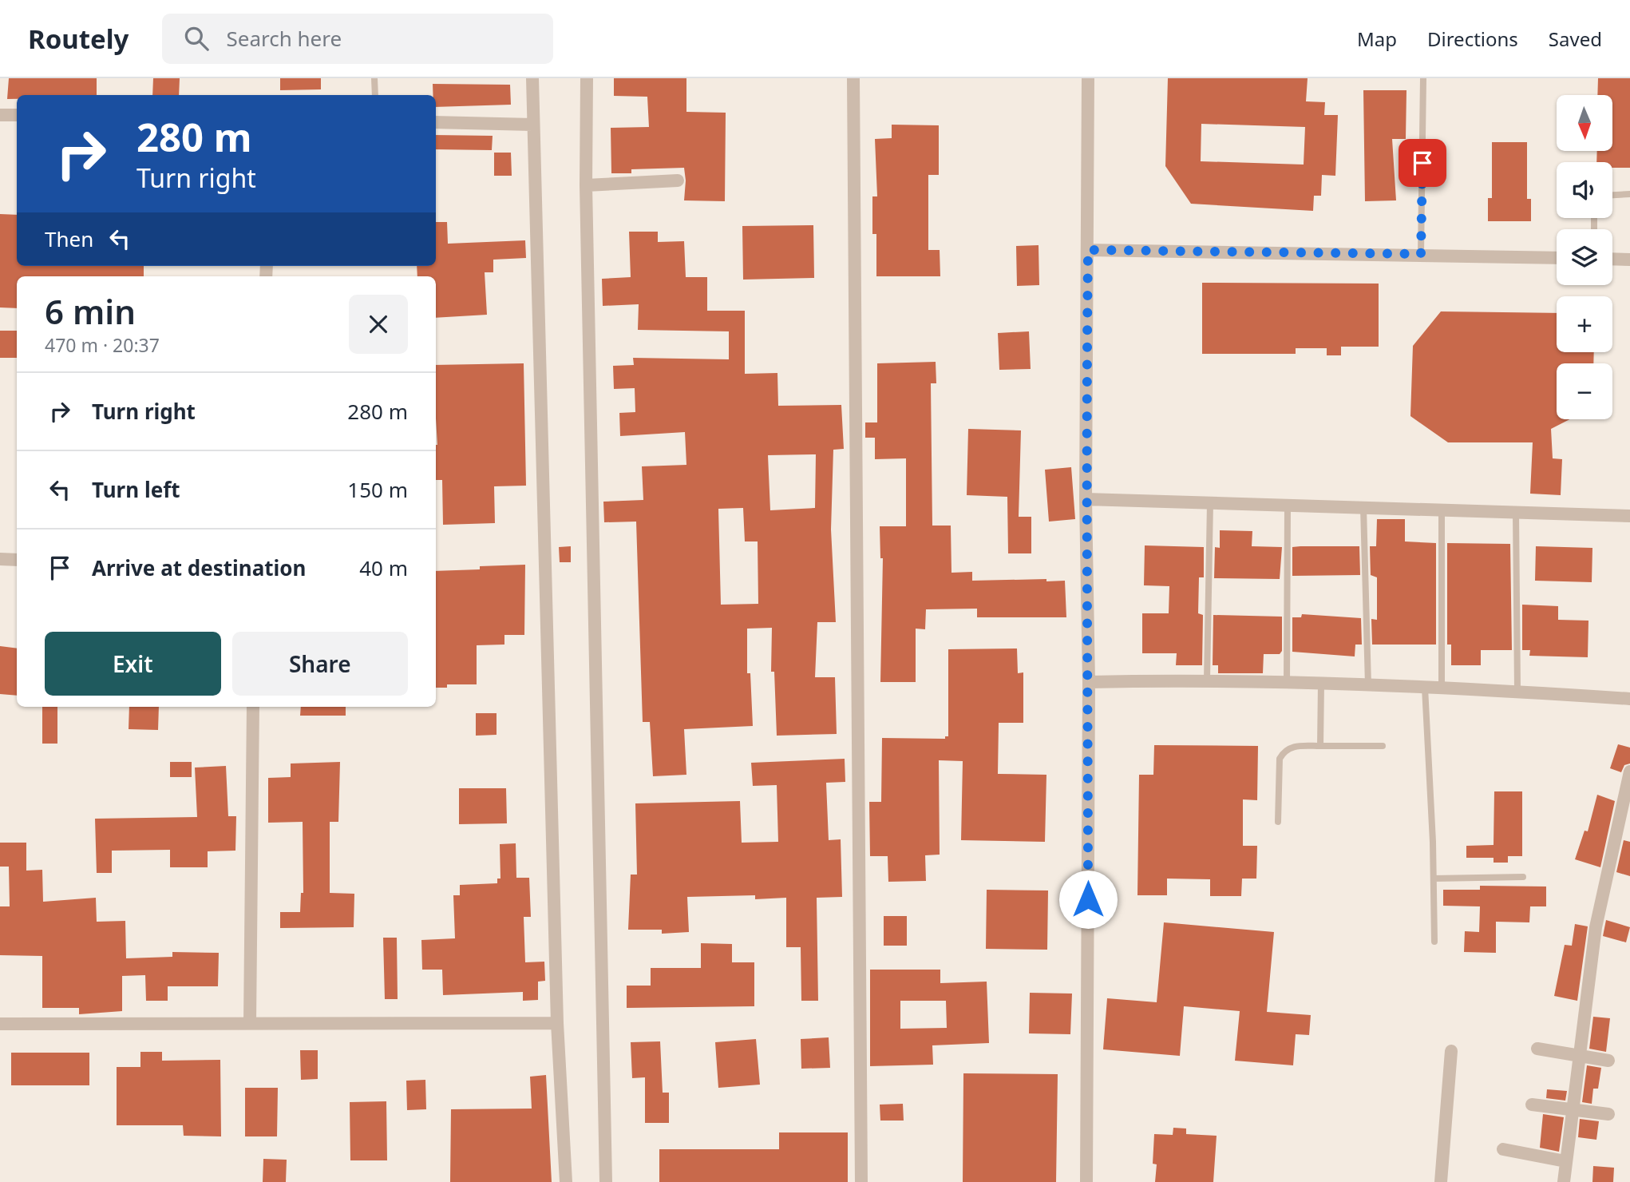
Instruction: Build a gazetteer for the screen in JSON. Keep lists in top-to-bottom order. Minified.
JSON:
{"north":"bottom","page":{"header":"Routely","search":"Search here","nav":["Map","Directions","Saved"],"map_buttons":["+","−"],"turn":["280 m","Turn right"],"then":"Then","heading":["6 min","470 m · 20:37"],"list":[{"name":"Turn right","value":"280 m"},{"name":"Turn left","value":"150 m"},{"name":"Arrive at destination","value":"40 m"}],"buttons":["Exit","Share"]}}
